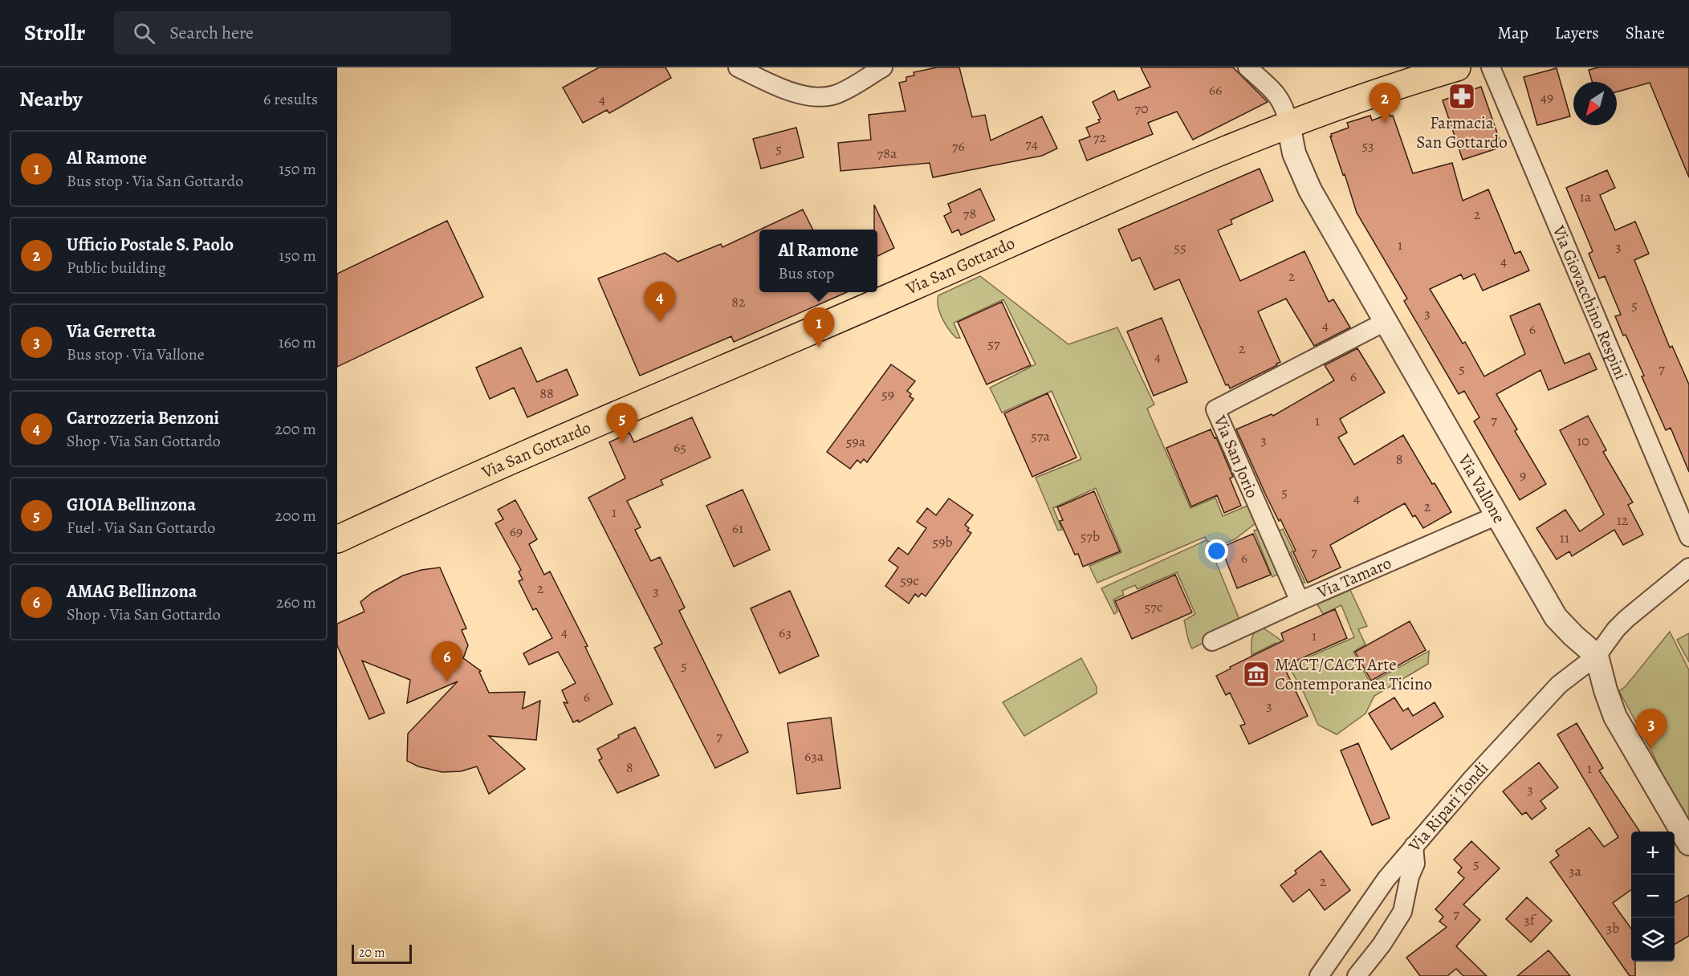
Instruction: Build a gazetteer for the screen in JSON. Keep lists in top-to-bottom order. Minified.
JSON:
{"streets":{"main road":["Via San Gottardo"],"street":["Via Giovacchino Respini","Via San Jorio","Via Vallone","Via Tamaro","Via Ripari Tondi"]},"crossings":[["Via San Gottardo","Via Vallone"],["Via San Jorio","Via Vallone"],["Via San Jorio","Via Tamaro"],["Via Vallone","Via Tamaro"],["Via Vallone","Via Ripari Tondi"]],"places":{"pharmacy":["Farmacia San Gottardo"],"museum":["MACT/CACT Arte Contemporanea Ticino"]},"house_numbers":["66","49","4","70","72","74","53","76","5","78a","1a","78","2","1","3","55","4","2","82","5","3","4","6","57","2","4","5","7","6","88","59","7","1","57a","3","10","59a","65","8","9","5","4","2","1","12","61","69","57b","11","59b","7","6","59c","2","3","57c","4","63","1","5","6","3","7","63a","8","1","3","5","3a","2","7","3f","3b"],"scale_bar":"20 m","north":"bottom left","page":{"header":"Strollr","search":"Search here","nav":["Map","Layers","Share"],"heading":["Nearby","6 results"],"pins":["2","4","1","5","6","3"],"list":[{"mark":"1","name":"Al Ramone","note":"Bus stop · Via San Gottardo","value":"150 m"},{"mark":"2","name":"Ufficio Postale S. Paolo","note":"Public building","value":"150 m"},{"mark":"3","name":"Via Gerretta","note":"Bus stop · Via Vallone","value":"160 m"},{"mark":"4","name":"Carrozzeria Benzoni","note":"Shop · Via San Gottardo","value":"200 m"},{"mark":"5","name":"GIOIA Bellinzona","note":"Fuel · Via San Gottardo","value":"200 m"},{"mark":"6","name":"AMAG Bellinzona","note":"Shop · Via San Gottardo","value":"260 m"}],"popup":["Al Ramone","Bus stop"],"map_buttons":["+","−"],"scale":"20 m"}}
